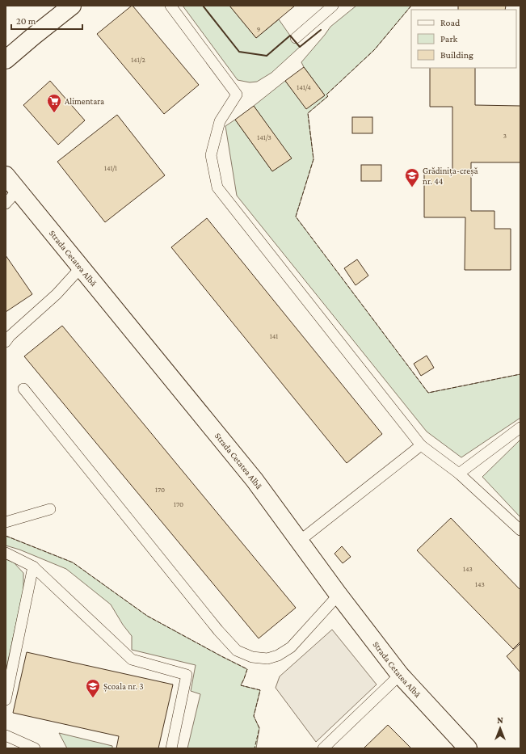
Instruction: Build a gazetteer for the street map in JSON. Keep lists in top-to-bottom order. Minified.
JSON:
{"streets":{"street":["Strada Cetatea Albă"]},"places":{"supermarket":["Alimentara"],"school or university":["Grădinița-creșă nr. 44","Școala nr. 3"]},"house_numbers":["9","141/2","141/4","3","141/3","141/1","141","170","170","143","143"],"legend":["Road","Park","Building"],"scale_bar":"20 m","north":"top"}
